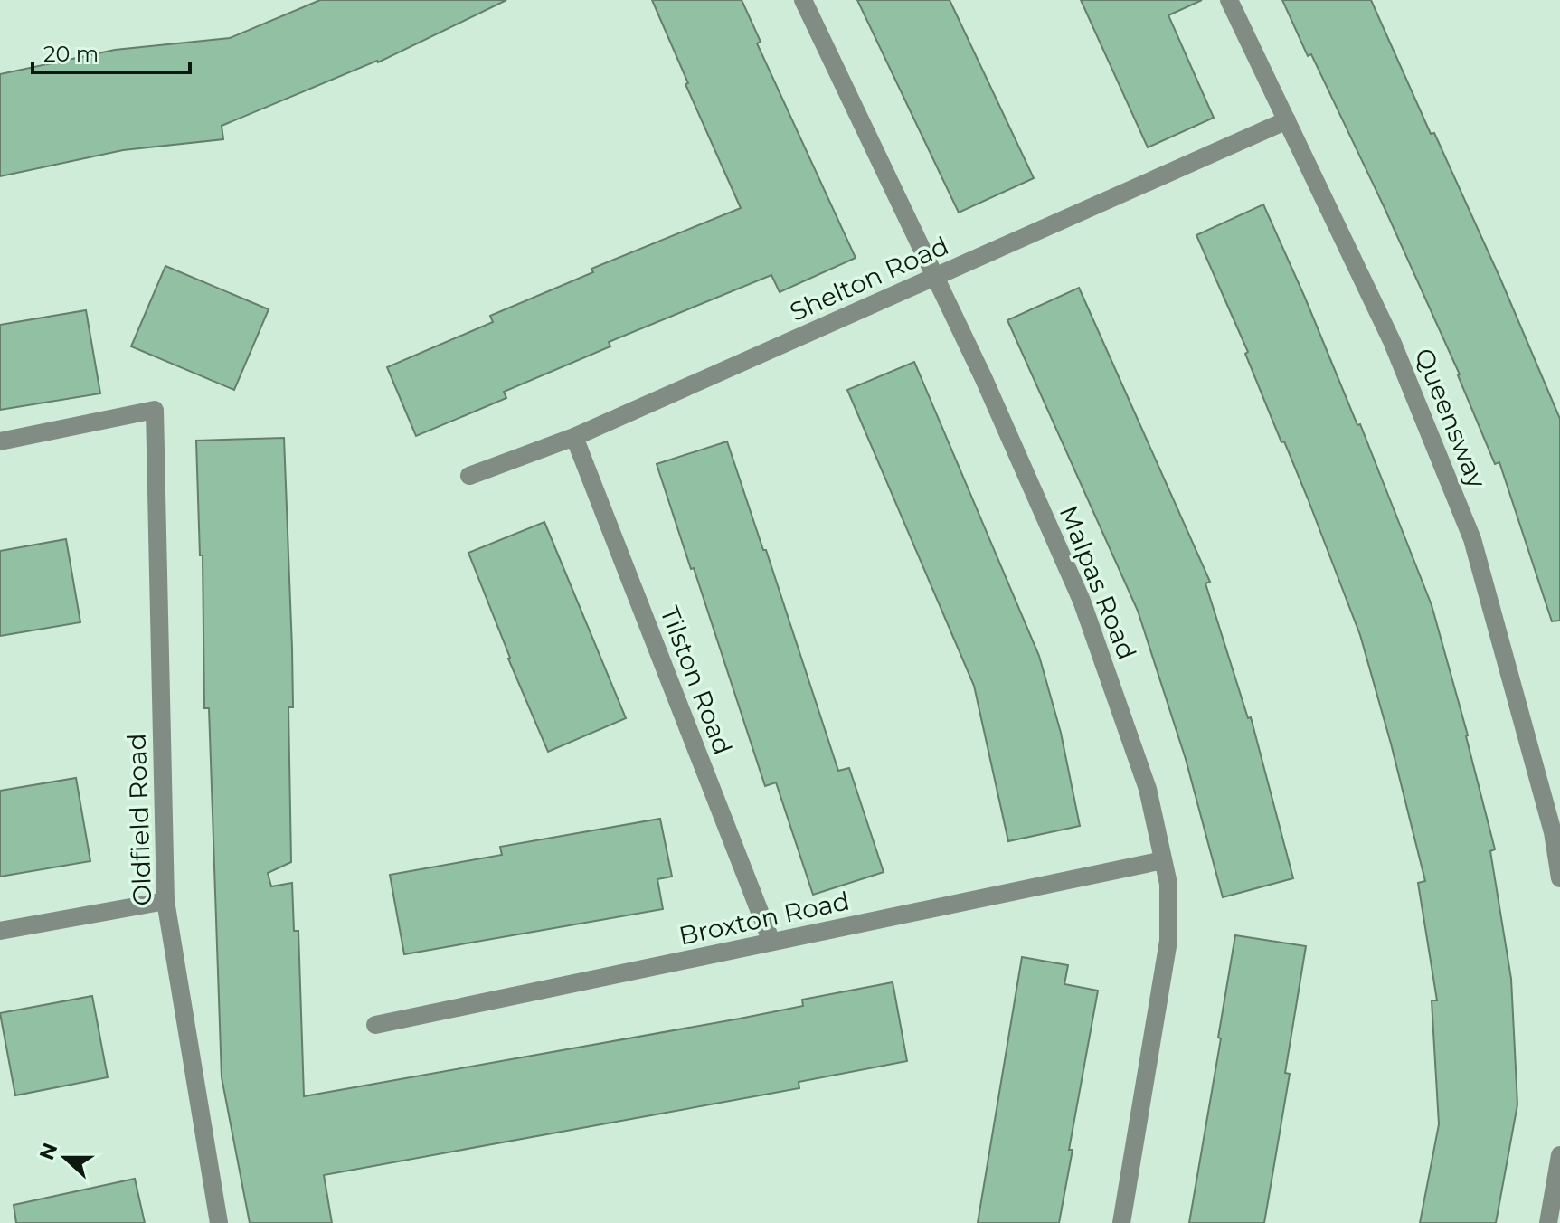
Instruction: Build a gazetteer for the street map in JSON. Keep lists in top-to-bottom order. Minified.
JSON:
{"streets":{"street":["Shelton Road","Queensway","Malpas Road","Tilston Road","Oldfield Road","Broxton Road"]},"crossings":[["Shelton Road","Queensway"],["Shelton Road","Malpas Road"],["Shelton Road","Tilston Road"],["Malpas Road","Broxton Road"],["Tilston Road","Broxton Road"]],"scale_bar":"20 m","north":"left"}
